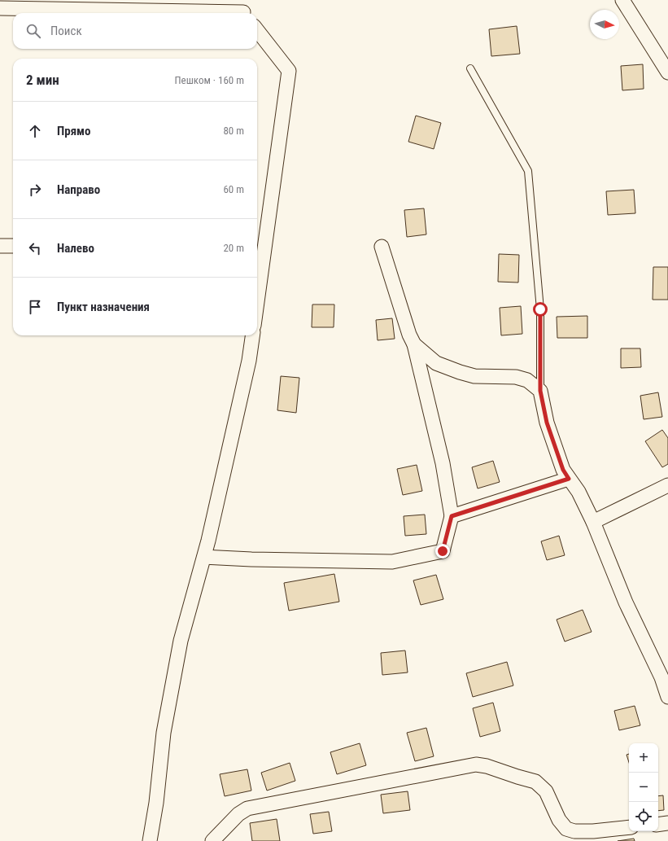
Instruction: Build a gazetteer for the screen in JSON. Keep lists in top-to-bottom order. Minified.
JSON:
{"north":"right","page":{"search":"Поиск","heading":["2 мин","Пешком · 160 m"],"list":[["Прямо","80 m"],["Направо","60 m"],["Налево","20 m"],"Пункт назначения"],"map_buttons":["+","−"]}}
